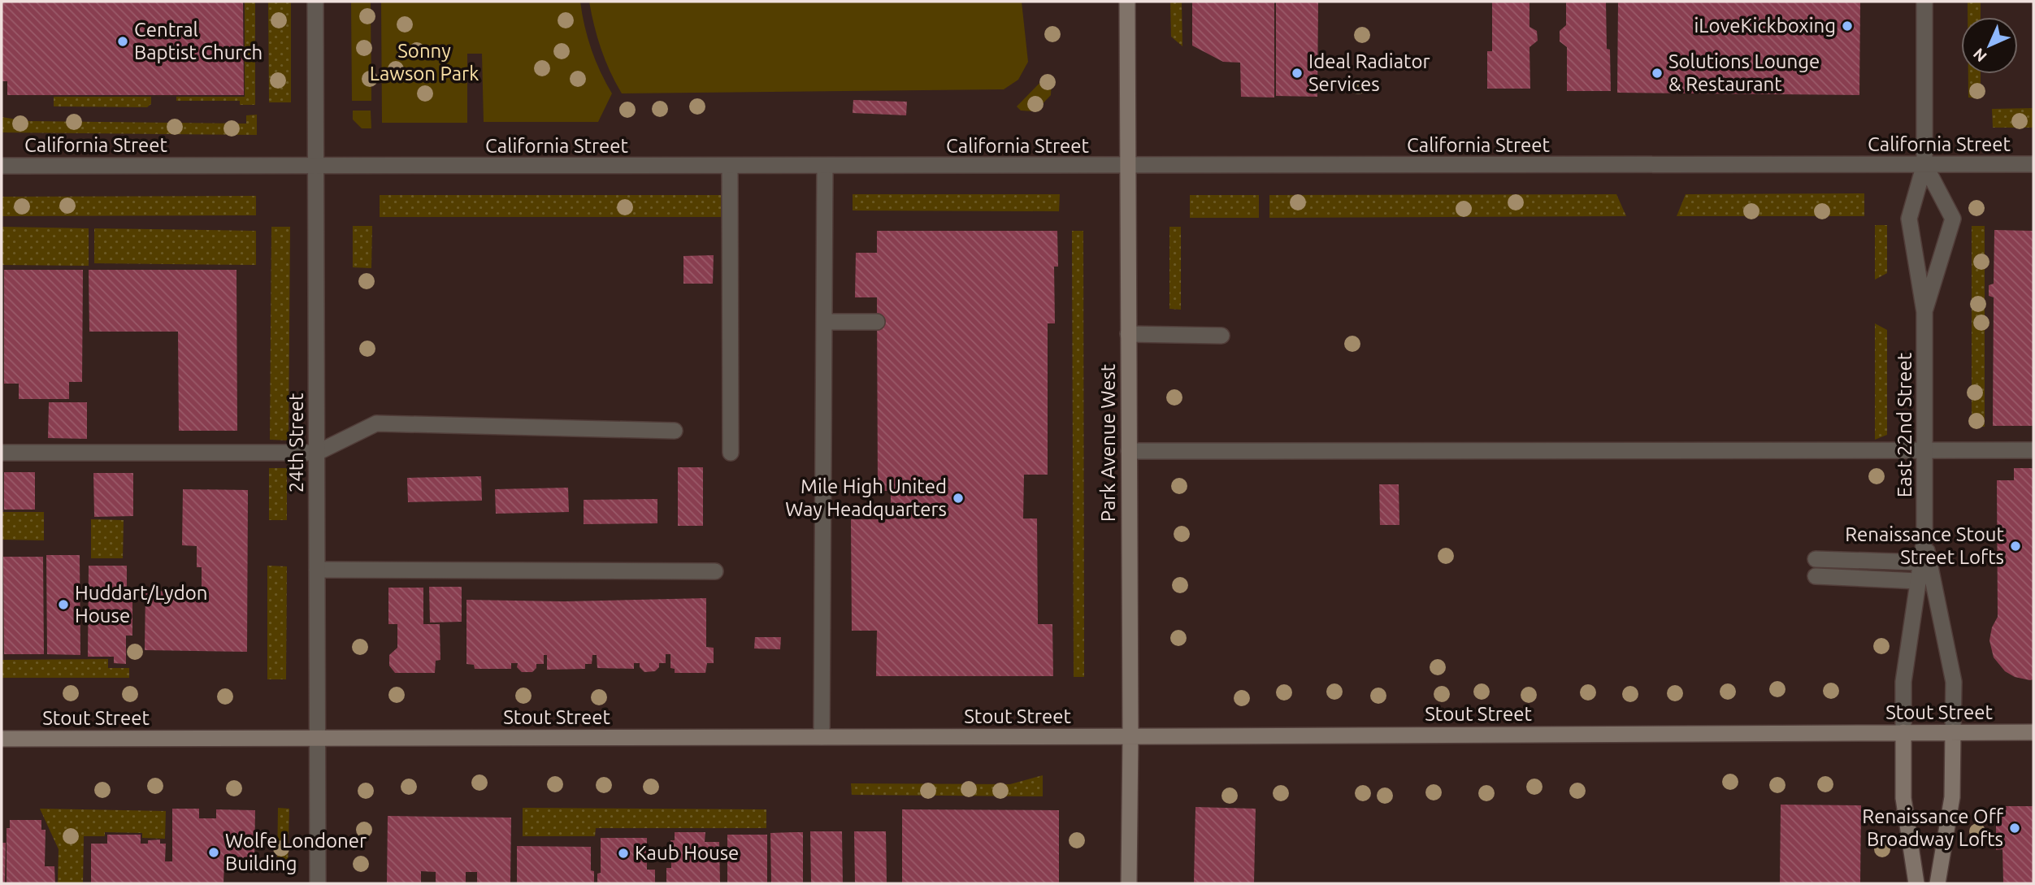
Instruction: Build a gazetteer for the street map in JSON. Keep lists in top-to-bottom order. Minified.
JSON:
{"streets":{"main road":["East 22nd Street","Park Avenue West","Stout Street"],"street":["California Street","24th Street"]},"crossings":[["California Street","East 22nd Street"],["California Street","24th Street"],["California Street","Park Avenue West"],["East 22nd Street","Stout Street"],["24th Street","Stout Street"],["Park Avenue West","Stout Street"]],"parks":["Sonny Lawson Park"],"places":["iLoveKickboxing","Central Baptist Church","Ideal Radiator Services","Solutions Lounge & Restaurant","Mile High United Way Headquarters","Renaissance Stout Street Lofts","Huddart/Lydon House","Renaissance Off Broadway Lofts","Wolfe Londoner Building","Kaub House"],"north":"bottom left"}
